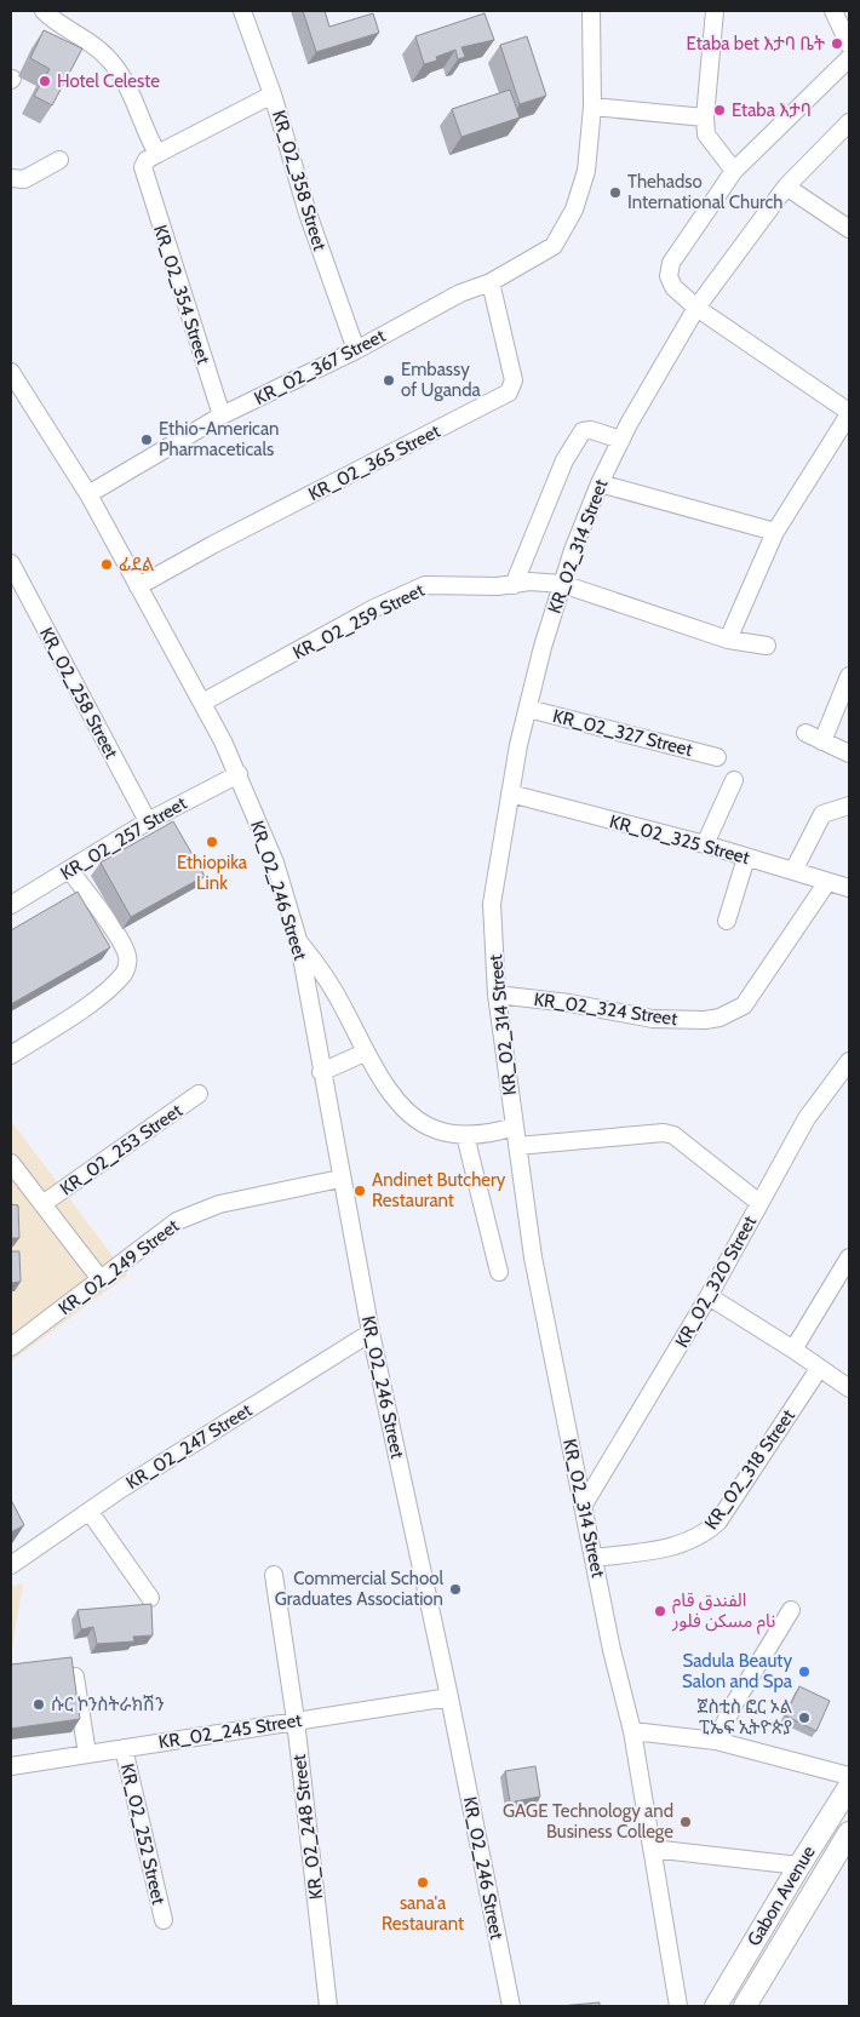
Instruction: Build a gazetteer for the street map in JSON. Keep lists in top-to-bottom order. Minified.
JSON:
{"streets":{"main road":["Gabon Avenue"],"street":["KR_02_358 Street","KR_02_354 Street","KR_02_367 Street","KR_02_365 Street","KR_02_314 Street","KR_02_259 Street","KR_02_258 Street","KR_02_327 Street","KR_02_257 Street","KR_02_325 Street","KR_02_246 Street","KR_02_324 Street","KR_02_253 Street","KR_02_249 Street","KR_02_320 Street","KR_02_247 Street","KR_02_318 Street","KR_02_245 Street","KR_02_248 Street","KR_02_252 Street"]},"crossings":[["KR_02_358 Street","KR_02_367 Street"],["KR_02_354 Street","KR_02_367 Street"],["KR_02_367 Street","KR_02_365 Street"],["KR_02_314 Street","KR_02_259 Street"],["KR_02_314 Street","KR_02_327 Street"],["KR_02_314 Street","KR_02_325 Street"],["KR_02_314 Street","KR_02_324 Street"],["KR_02_314 Street","KR_02_320 Street"],["KR_02_314 Street","KR_02_318 Street"],["KR_02_259 Street","KR_02_246 Street"],["KR_02_258 Street","KR_02_257 Street"],["KR_02_257 Street","KR_02_246 Street"],["KR_02_325 Street","KR_02_324 Street"],["KR_02_246 Street","KR_02_249 Street"],["KR_02_246 Street","KR_02_247 Street"],["KR_02_246 Street","KR_02_245 Street"],["KR_02_245 Street","KR_02_248 Street"],["KR_02_245 Street","KR_02_252 Street"]],"places":["Etaba bet እታባ ቤት","Hotel Celeste","Etaba እታባ","Thehadso International Church","Embassy of Uganda","Ethio-American Pharmaceticals","ፊደል","Ethiopika Link","Andinet Butchery Restaurant","Commercial School Graduates Association","الفندق قام نام مسكن فلور","Sadula Beauty Salon and Spa","ሱር ኮንስትራክሽን","ጀስቲስ ፎር ኦል ፒኤፍ ኢትዮጵያ","GAGE Technology and Business College","sana'a Restaurant"]}
